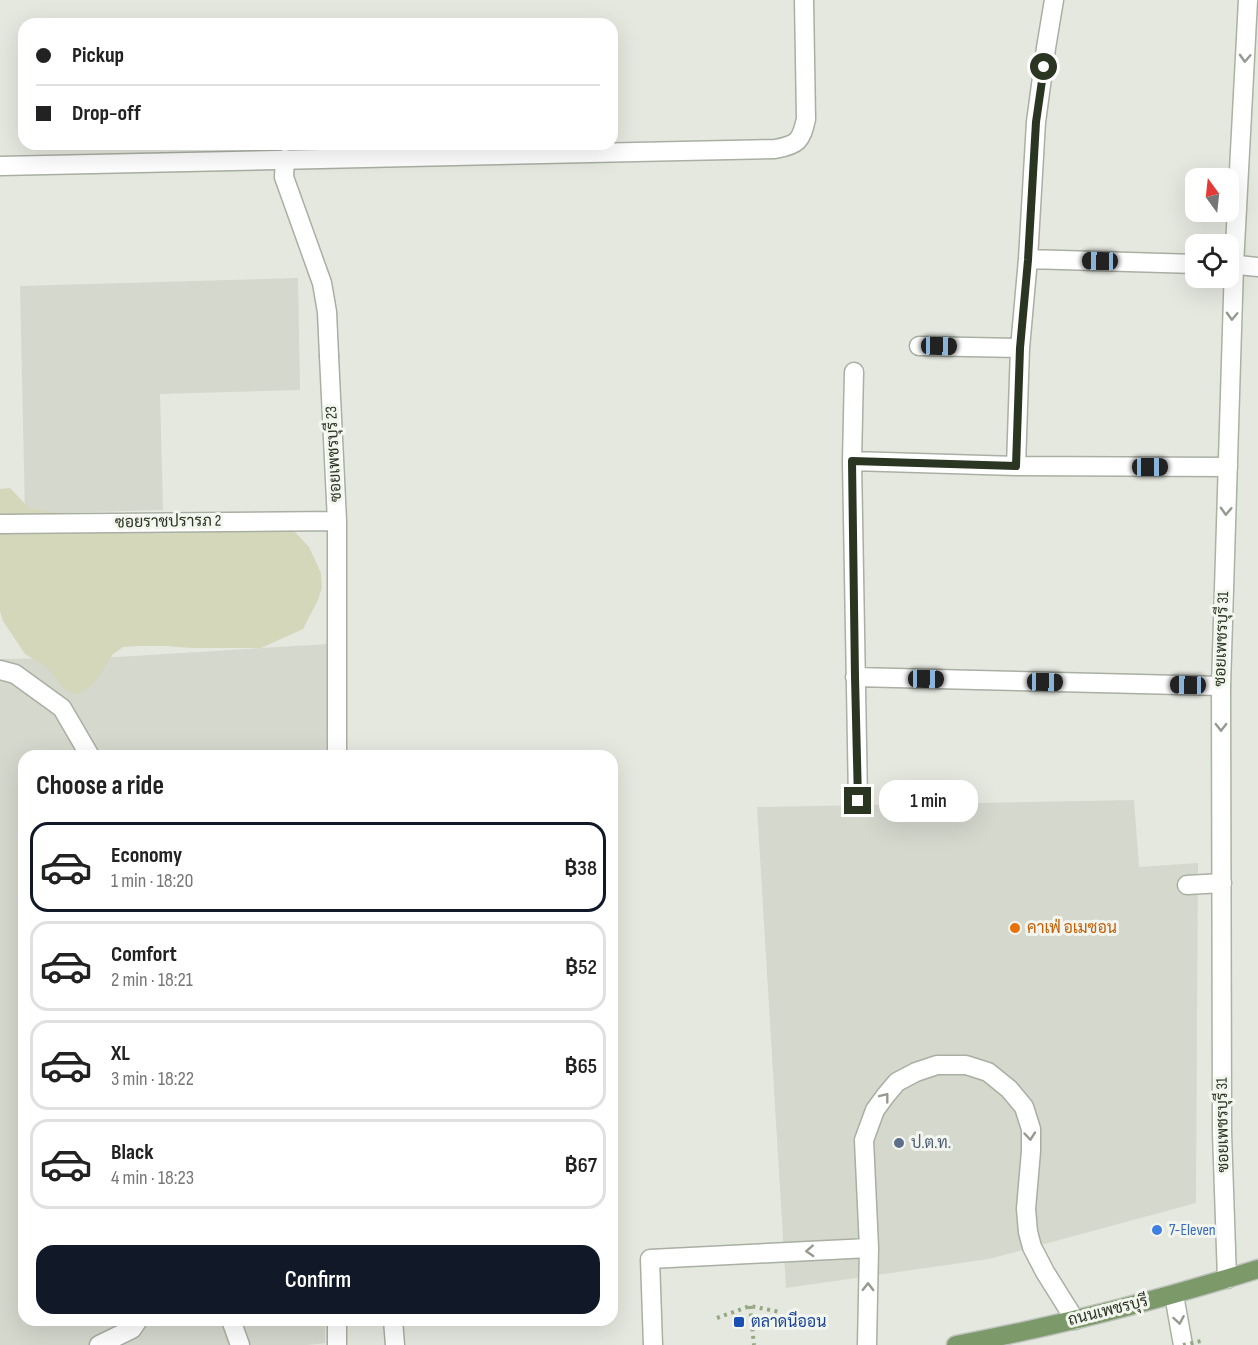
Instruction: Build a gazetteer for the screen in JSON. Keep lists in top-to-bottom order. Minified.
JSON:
{"streets":{"main road":["ถนนเพชรบุรี"],"street":["ซอยเพชรบุรี 23","ซอยราชปรารภ 2","ซอยเพชรบุรี 31"]},"crossings":[["ซอยเพชรบุรี 23","ซอยราชปรารภ 2"],["ซอยเพชรบุรี 31","ถนนเพชรบุรี"]],"one_way":["ซอยเพชรบุรี 31"],"places":{"other":["คาเฟ่ อเมซอน","ป.ต.ท.","7-Eleven"],"transit":["ตลาดนีออน"]},"north":"top","page":{"banner":["Pickup","Drop-off"],"heading":"Choose a ride","bubble":"1 min","list":[{"name":"Economy","note":"1 min · 18:20","value":"฿38"},{"name":"Comfort","note":"2 min · 18:21","value":"฿52"},{"name":"XL","note":"3 min · 18:22","value":"฿65"},{"name":"Black","note":"4 min · 18:23","value":"฿67"}],"buttons":"Confirm"}}
